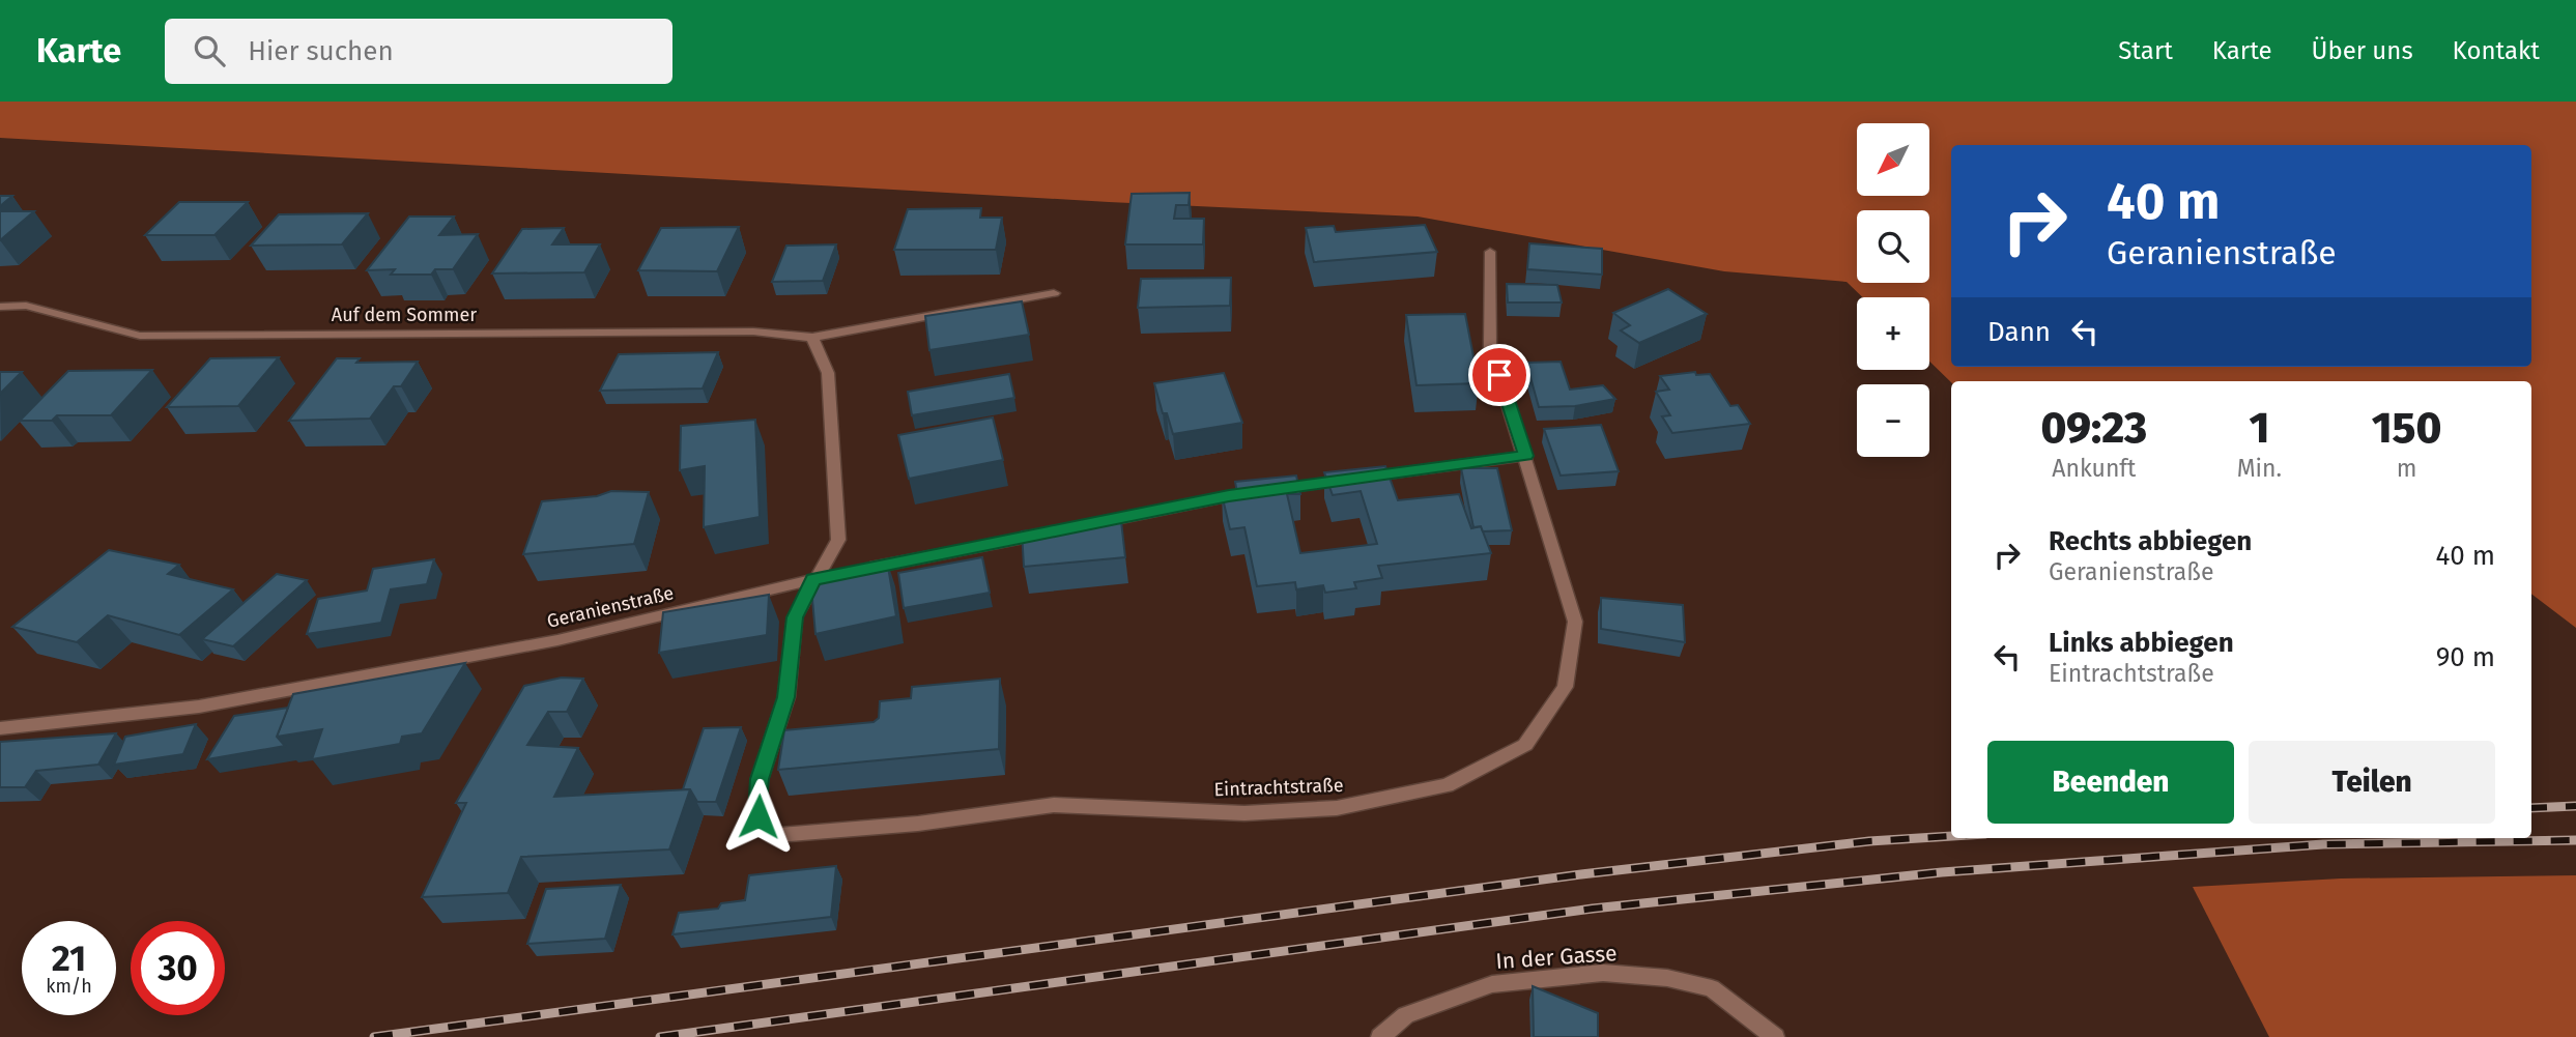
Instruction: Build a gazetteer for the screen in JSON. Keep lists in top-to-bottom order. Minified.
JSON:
{"streets":{"street":["Auf dem Sommer","Geranienstraße","Eintrachtstraße","In der Gasse"]},"crossings":[["Geranienstraße","Eintrachtstraße"]],"north":"bottom left","page":{"header":"Karte","search":"Hier suchen","nav":["Start","Karte","Über uns","Kontakt"],"map_buttons":["+","−"],"turn":["40 m","Geranienstraße"],"then":"Dann","eta":["09:23","Ankunft","1","Min.","150","m"],"list":[{"name":"Rechts abbiegen","note":"Geranienstraße","value":"40 m"},{"name":"Links abbiegen","note":"Eintrachtstraße","value":"90 m"}],"buttons":["Beenden","Teilen"],"speed":"21 km/h","limit":"30"}}
